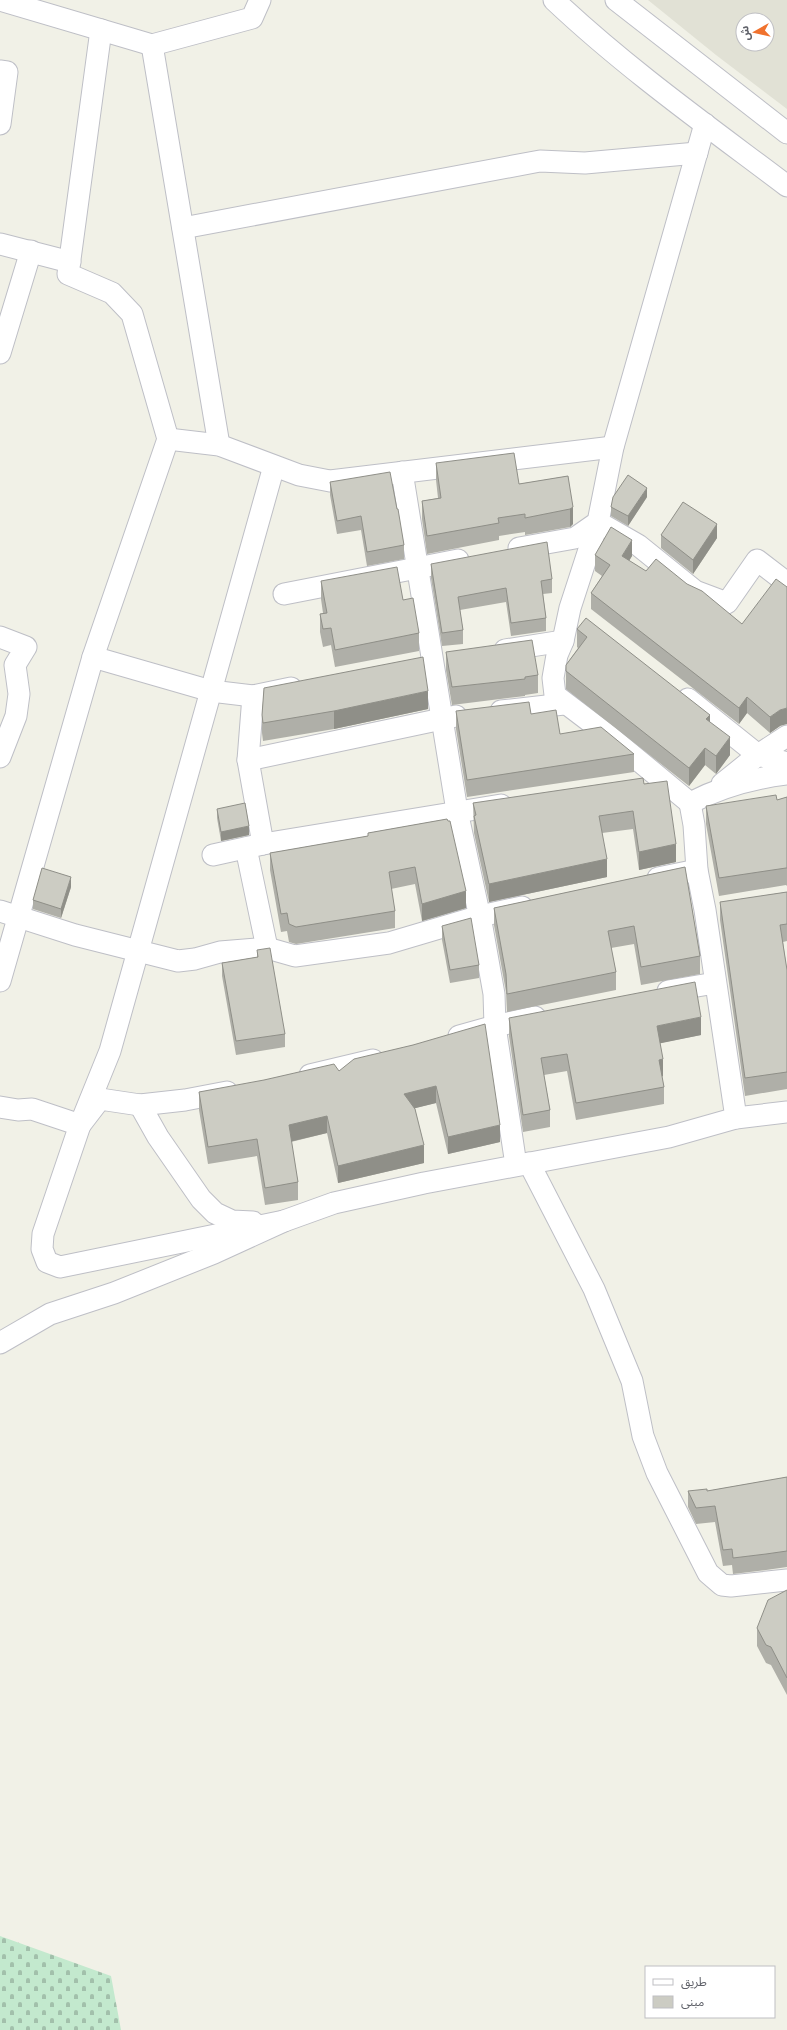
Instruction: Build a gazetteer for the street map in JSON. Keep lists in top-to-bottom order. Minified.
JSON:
{"legend":["طريق","مبنى"],"north":"left"}
